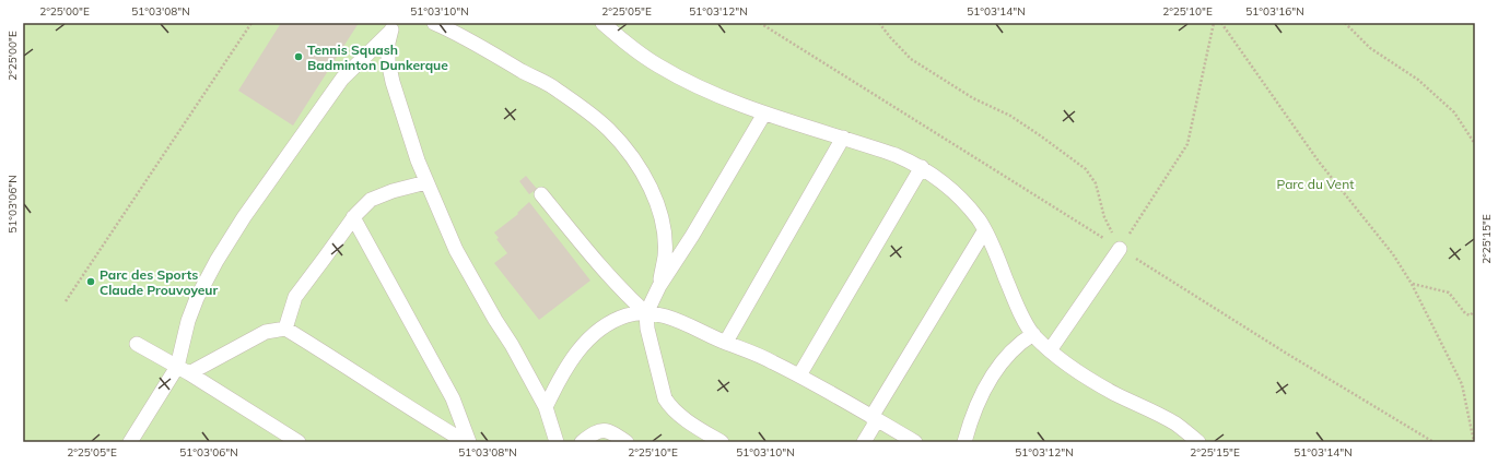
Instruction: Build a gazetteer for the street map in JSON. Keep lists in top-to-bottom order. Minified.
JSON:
{"parks":["Parc du Vent"],"places":["Tennis Squash Badminton Dunkerque","Parc des Sports Claude Prouvoyeur"],"coordinates":["2°25'00\"E","51°03'08\"N","51°03'10\"N","2°25'05\"E","51°03'12\"N","51°03'14\"N","2°25'10\"E","51°03'16\"N","51°03'06\"N","2°25'15\"E"]}
